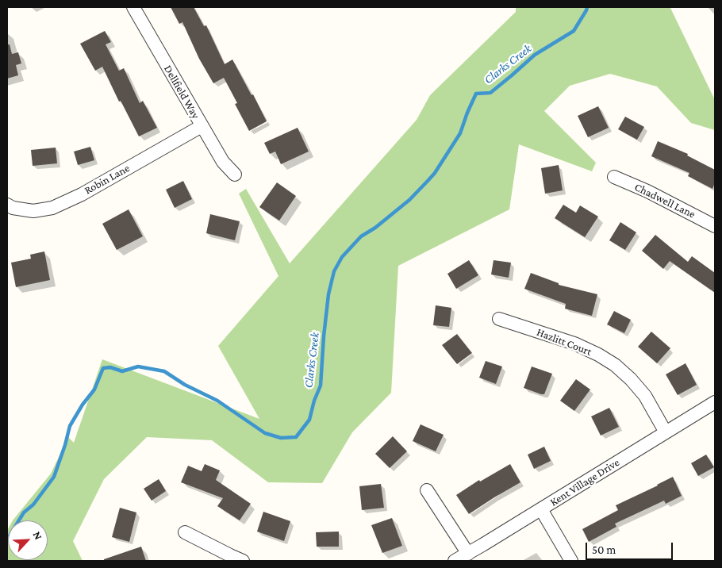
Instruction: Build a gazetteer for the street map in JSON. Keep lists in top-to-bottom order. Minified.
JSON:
{"streets":{"street":["Dellfield Way","Robin Lane","Chadwell Lane","Hazlitt Court","Kent Village Drive"]},"crossings":[["Dellfield Way","Robin Lane"],["Hazlitt Court","Kent Village Drive"]],"water":["Clarks Creek"],"scale_bar":"50 m","north":"top right"}
